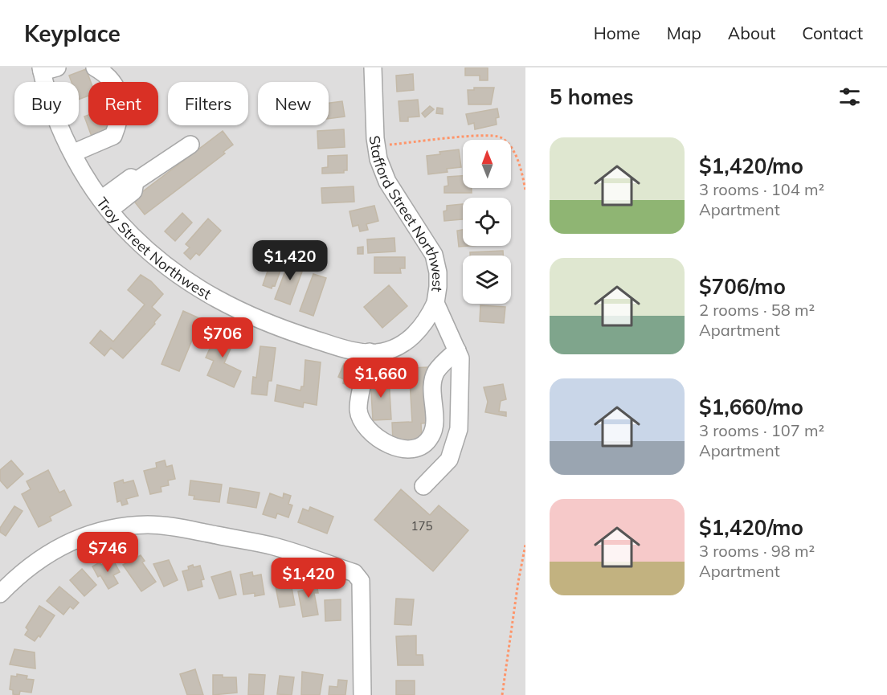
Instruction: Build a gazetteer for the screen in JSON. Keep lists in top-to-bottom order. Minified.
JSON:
{"streets":{"street":["Stafford Street Northwest","Troy Street Northwest"]},"crossings":[["Stafford Street Northwest","Troy Street Northwest"]],"house_numbers":["175"],"north":"top","page":{"header":"Keyplace","nav":["Home","Map","About","Contact"],"heading":"5 homes","chip":["Buy","Rent","Filters","New"],"list":[{"name":"$1,420/mo","note":"3 rooms · 104 m² · Apartment"},{"name":"$706/mo","note":"2 rooms · 58 m² · Apartment"},{"name":"$1,660/mo","note":"3 rooms · 107 m² · Apartment"},{"name":"$1,420/mo","note":"3 rooms · 98 m² · Apartment"}],"price":["$1,420","$706","$1,660","$746","$1,420"]}}
